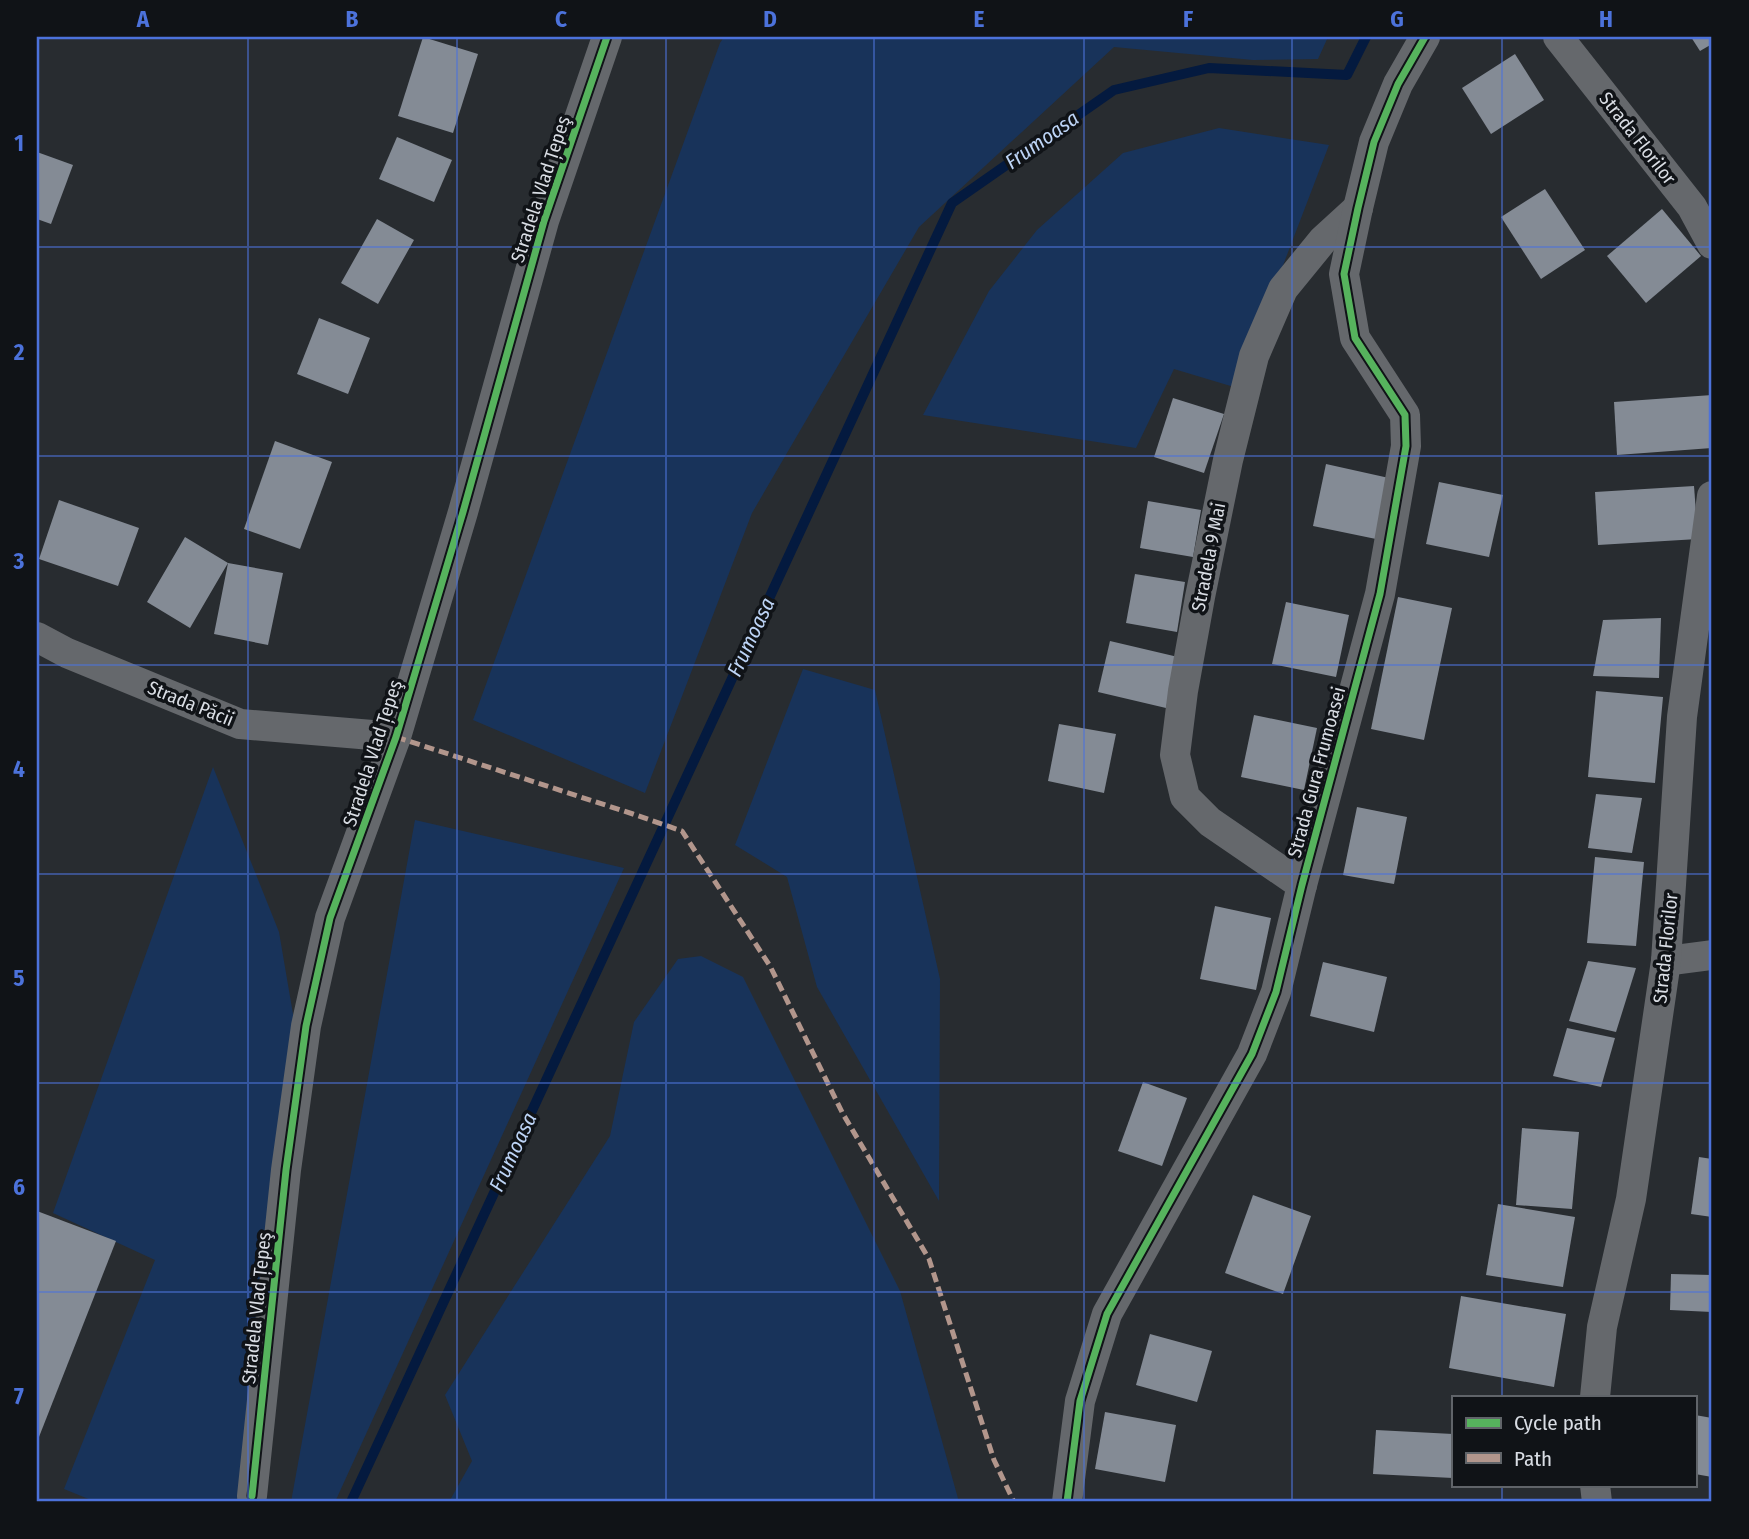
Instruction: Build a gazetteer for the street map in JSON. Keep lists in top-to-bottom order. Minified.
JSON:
{"streets":{"street":["Strada Florilor","Stradela Vlad Țepeş","Stradela 9 Mai","Strada Păcii","Strada Gura Frumoasei"]},"crossings":[["Stradela Vlad Țepeş","Strada Păcii"],["Stradela 9 Mai","Strada Gura Frumoasei"]],"water":["Frumoasa"],"legend":["Cycle path","Path"],"grid":{"columns":["A","B","C","D","E","F","G","H"],"rows":["1","2","3","4","5","6","7"]}}
